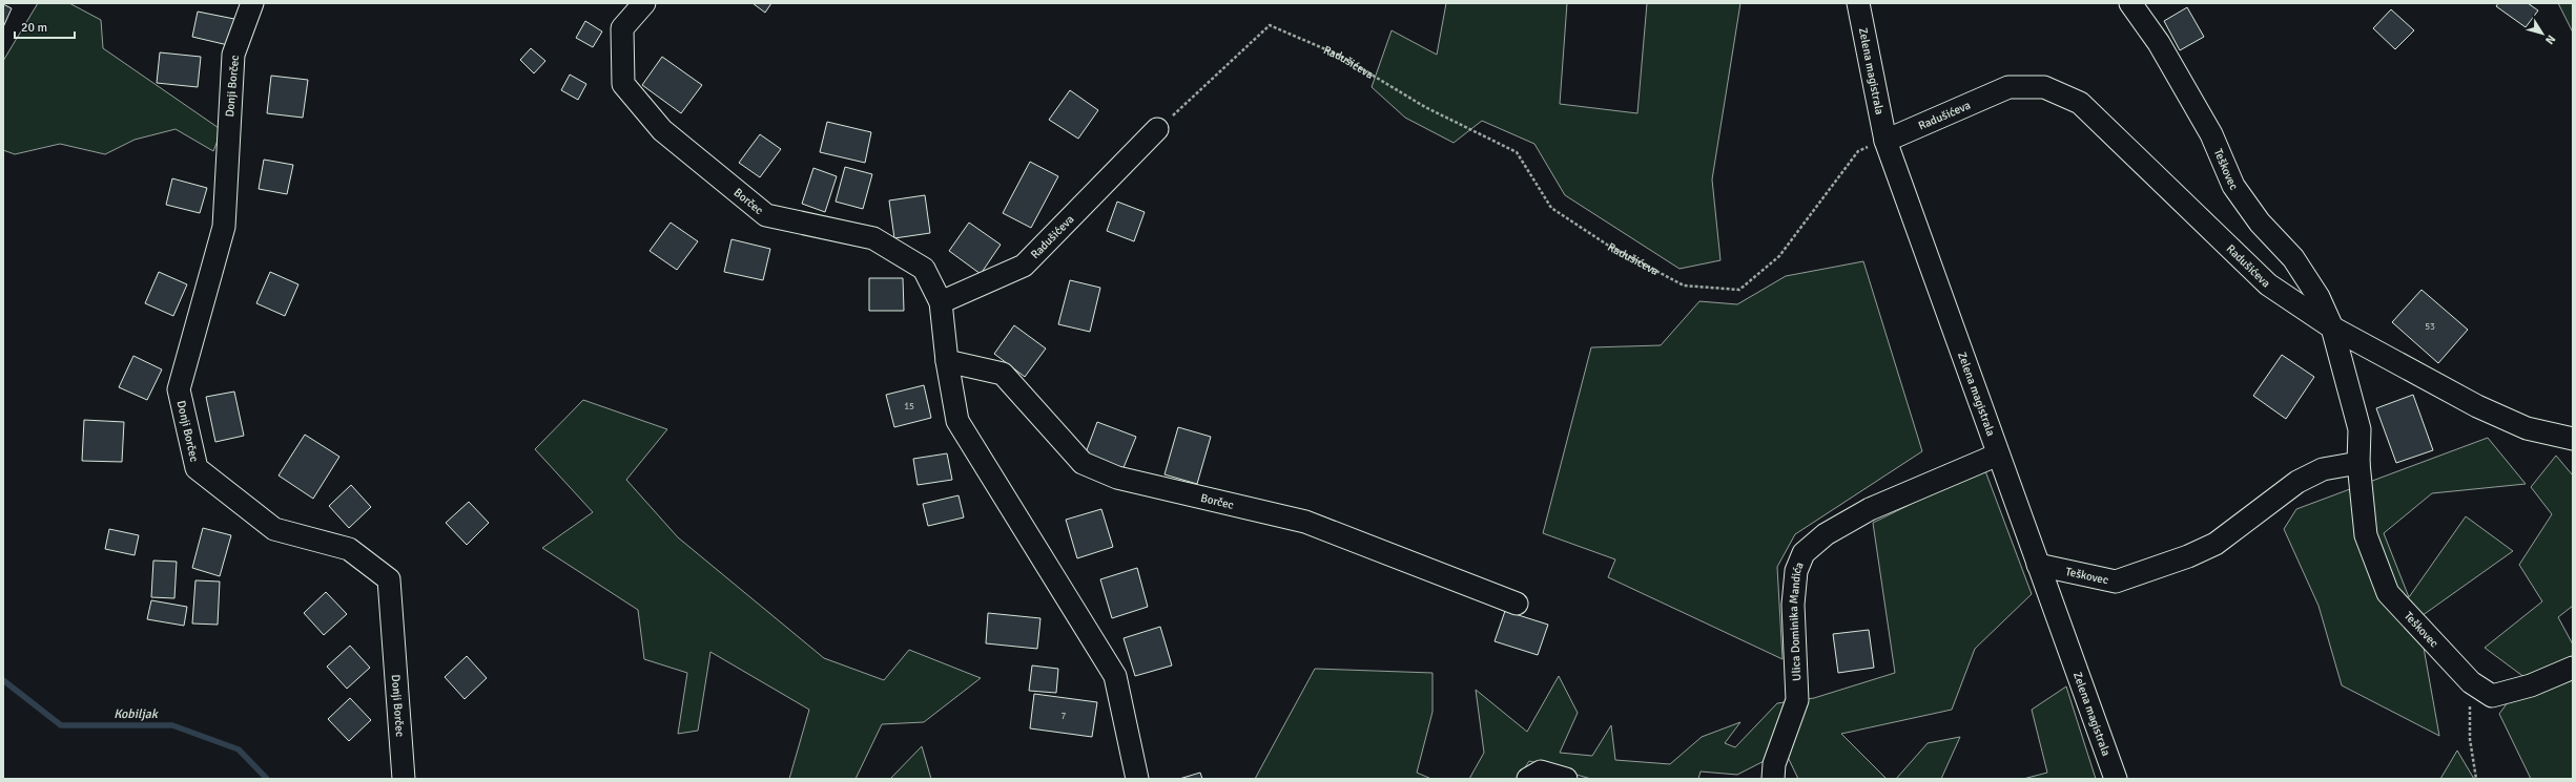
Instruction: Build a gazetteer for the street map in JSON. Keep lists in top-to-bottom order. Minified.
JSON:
{"streets":{"street":["Radušićeva","Zelena magistrala","Donji Borčec","Teškovec","Borčec","Ulica Dominika Mandića"]},"crossings":[["Radušićeva","Zelena magistrala"],["Radušićeva","Teškovec"],["Radušićeva","Borčec"],["Zelena magistrala","Teškovec"],["Zelena magistrala","Ulica Dominika Mandića"]],"water":["Kobiljak"],"house_numbers":["53","15","7"],"scale_bar":"20 m","north":"bottom right"}
